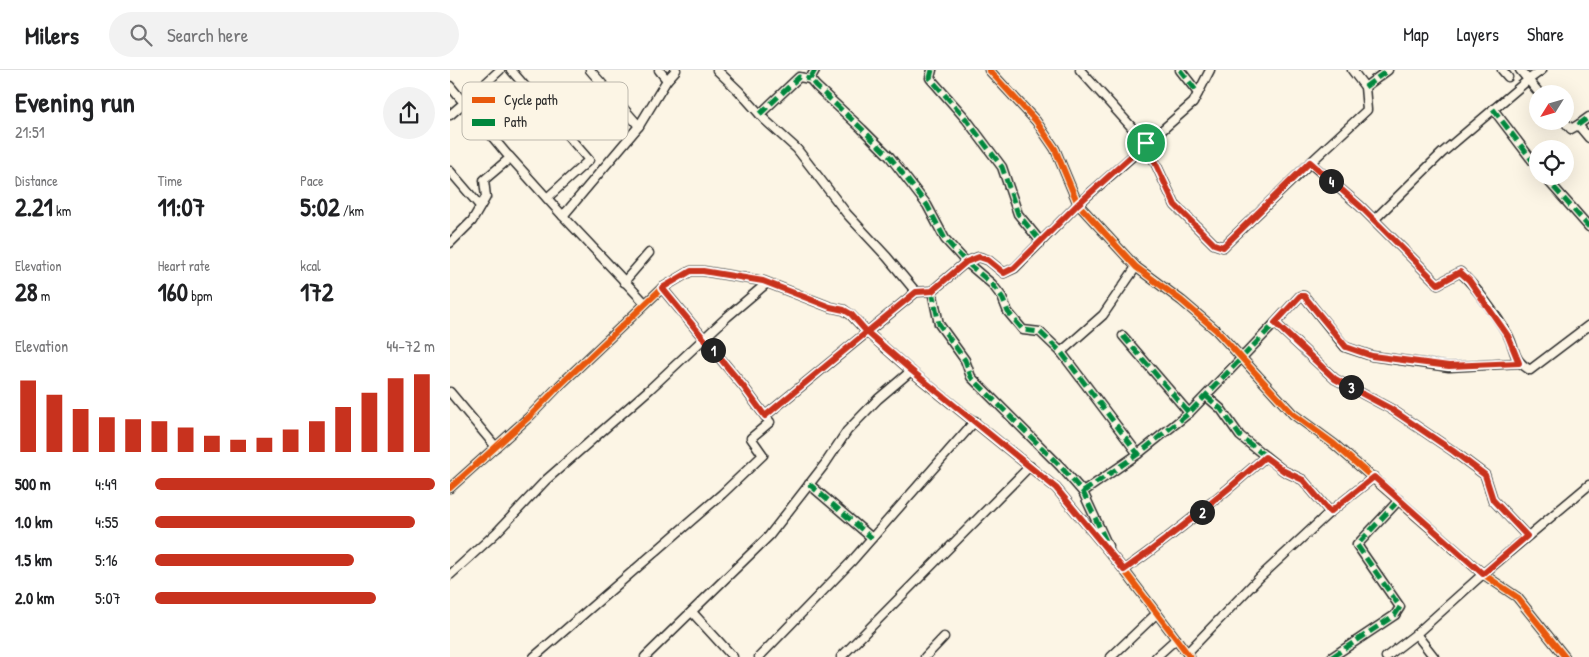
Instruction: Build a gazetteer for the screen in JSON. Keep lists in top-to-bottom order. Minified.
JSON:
{"legend":["Cycle path","Path"],"north":"bottom left","page":{"header":"Milers","search":"Search here","nav":["Map","Layers","Share"],"heading":["Evening run","21:51"],"stats":[["Distance","2.21 km"],["Time","11:07"],["Pace","5:02 /km"],["Elevation","28 m"],["Heart rate","160 bpm"],["kcal","172"]],"pins":["4","1","3","2"],"chart":["Elevation","44–72 m"],"list":[{"name":"500 m","note":"4:49"},{"name":"1.0 km","note":"4:55"},{"name":"1.5 km","note":"5:16"},{"name":"2.0 km","note":"5:07"}]}}
